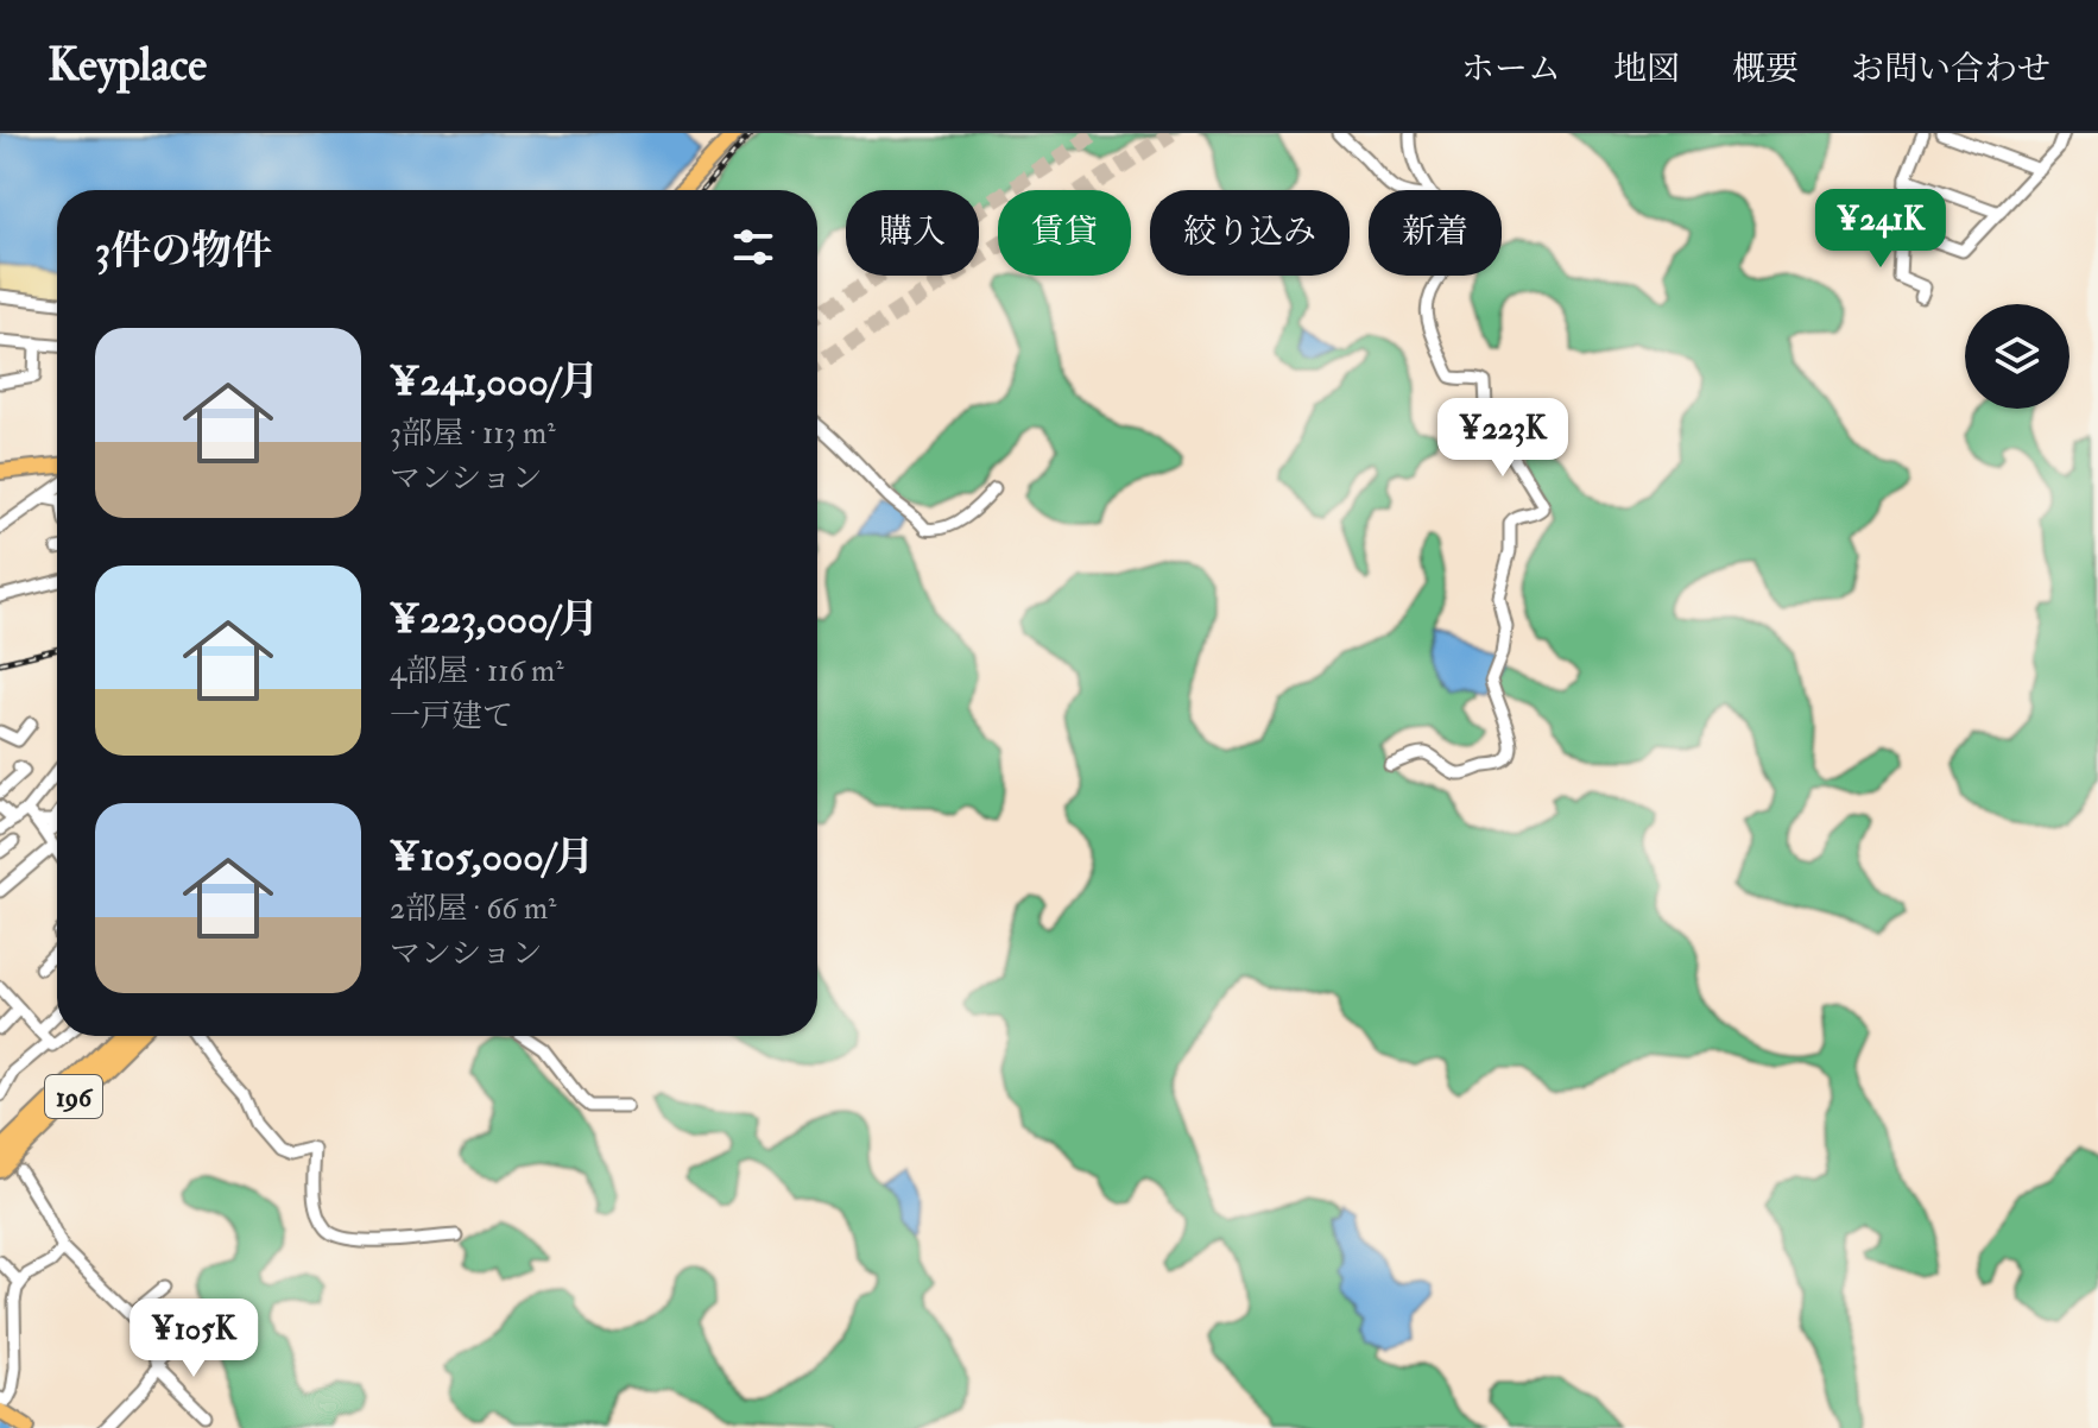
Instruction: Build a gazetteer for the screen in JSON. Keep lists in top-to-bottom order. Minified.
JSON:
{"streets":{"highway":["196"]},"page":{"header":"Keyplace","nav":["ホーム","地図","概要","お問い合わせ"],"price":["¥241K","¥223K","¥105K"],"chip":["購入","賃貸","絞り込み","新着"],"heading":"3件の物件","list":[{"name":"¥241,000/月","note":"3部屋 · 113 m² · マンション"},{"name":"¥223,000/月","note":"4部屋 · 116 m² · 一戸建て"},{"name":"¥105,000/月","note":"2部屋 · 66 m² · マンション"}]}}
